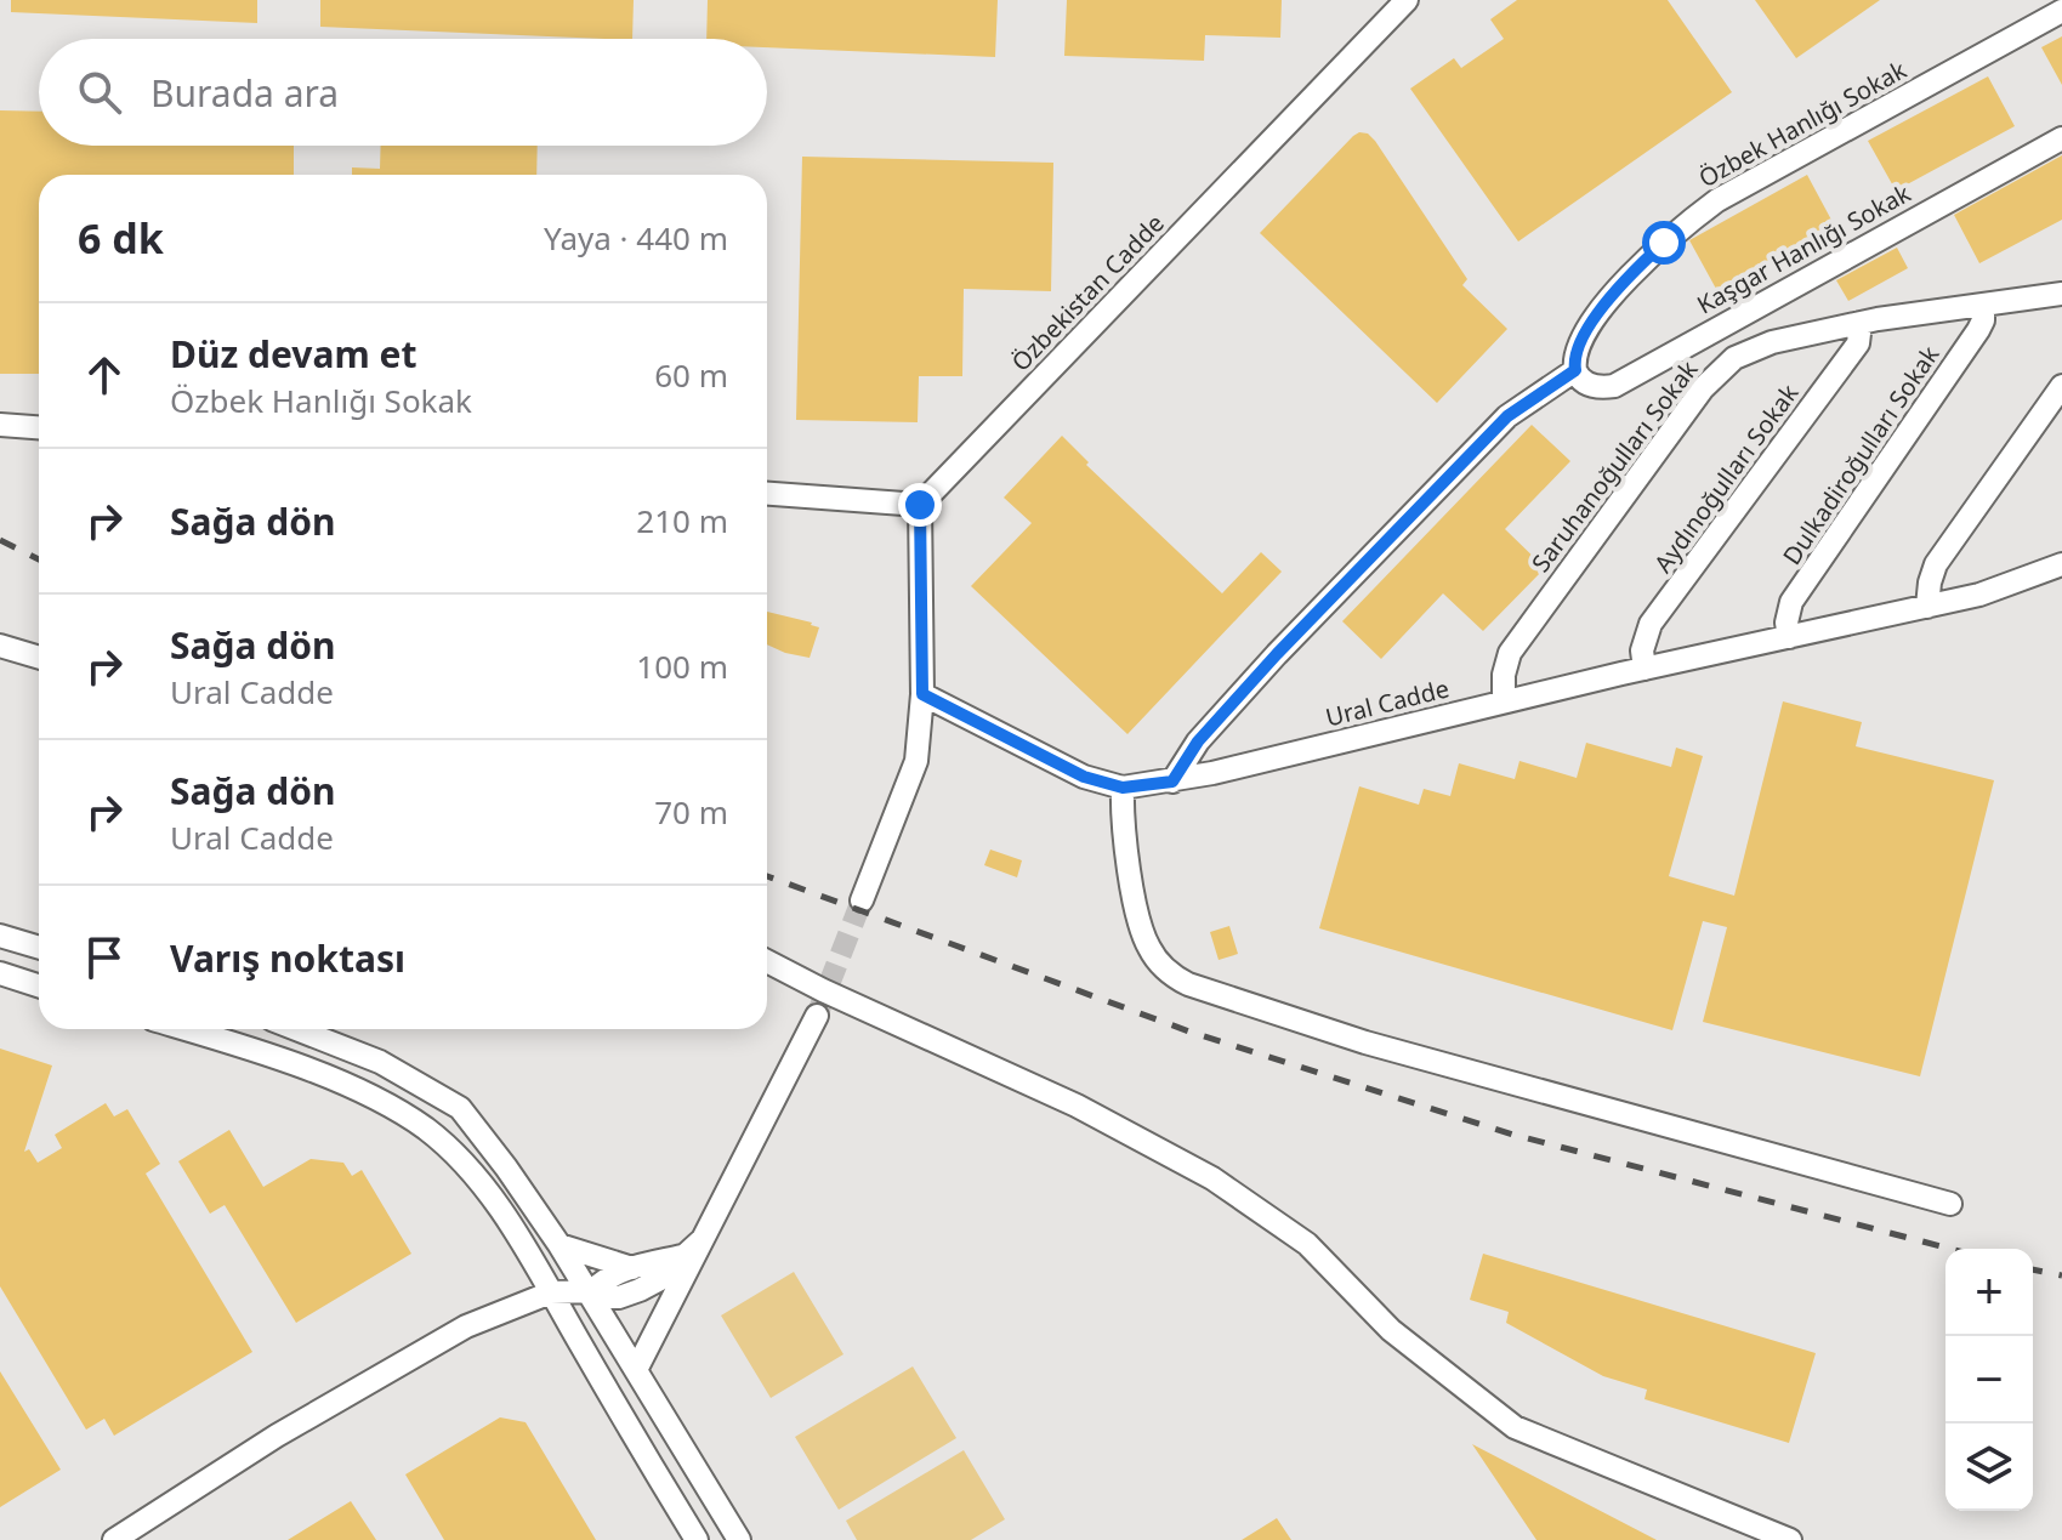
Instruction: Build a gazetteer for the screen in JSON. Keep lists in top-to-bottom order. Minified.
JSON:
{"streets":{"street":["Özbek Hanlığı Sokak","Kaşgar Hanlığı Sokak","Özbekistan Cadde","Dulkadiroğulları Sokak","Saruhanoğulları Sokak","Aydınoğulları Sokak","Ural Cadde"]},"crossings":[["Özbek Hanlığı Sokak","Kaşgar Hanlığı Sokak"],["Dulkadiroğulları Sokak","Saruhanoğulları Sokak"],["Dulkadiroğulları Sokak","Ural Cadde"],["Saruhanoğulları Sokak","Aydınoğulları Sokak"],["Saruhanoğulları Sokak","Ural Cadde"],["Aydınoğulları Sokak","Ural Cadde"]],"page":{"search":"Burada ara","heading":["6 dk","Yaya · 440 m"],"list":[["Düz devam et","Özbek Hanlığı Sokak","60 m"],["Sağa dön","210 m"],["Sağa dön","Ural Cadde","100 m"],["Sağa dön","Ural Cadde","70 m"],"Varış noktası"],"map_buttons":["+","−"]}}
